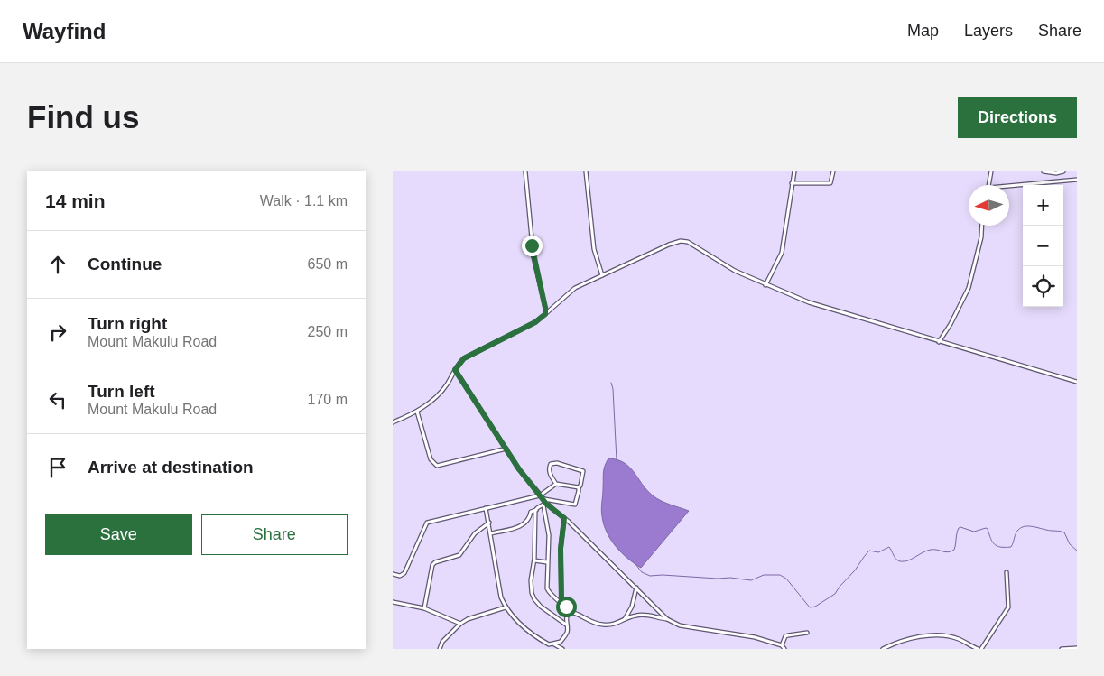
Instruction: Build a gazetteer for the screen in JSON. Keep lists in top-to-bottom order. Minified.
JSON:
{"north":"left","page":{"header":"Wayfind","nav":["Map","Layers","Share"],"buttons":["Directions",["Save","Share"]],"title":"Find us","heading":["14 min","Walk · 1.1 km"],"map_buttons":["+","−"],"list":[["Continue","650 m"],["Turn right","Mount Makulu Road","250 m"],["Turn left","Mount Makulu Road","170 m"],"Arrive at destination"]}}
